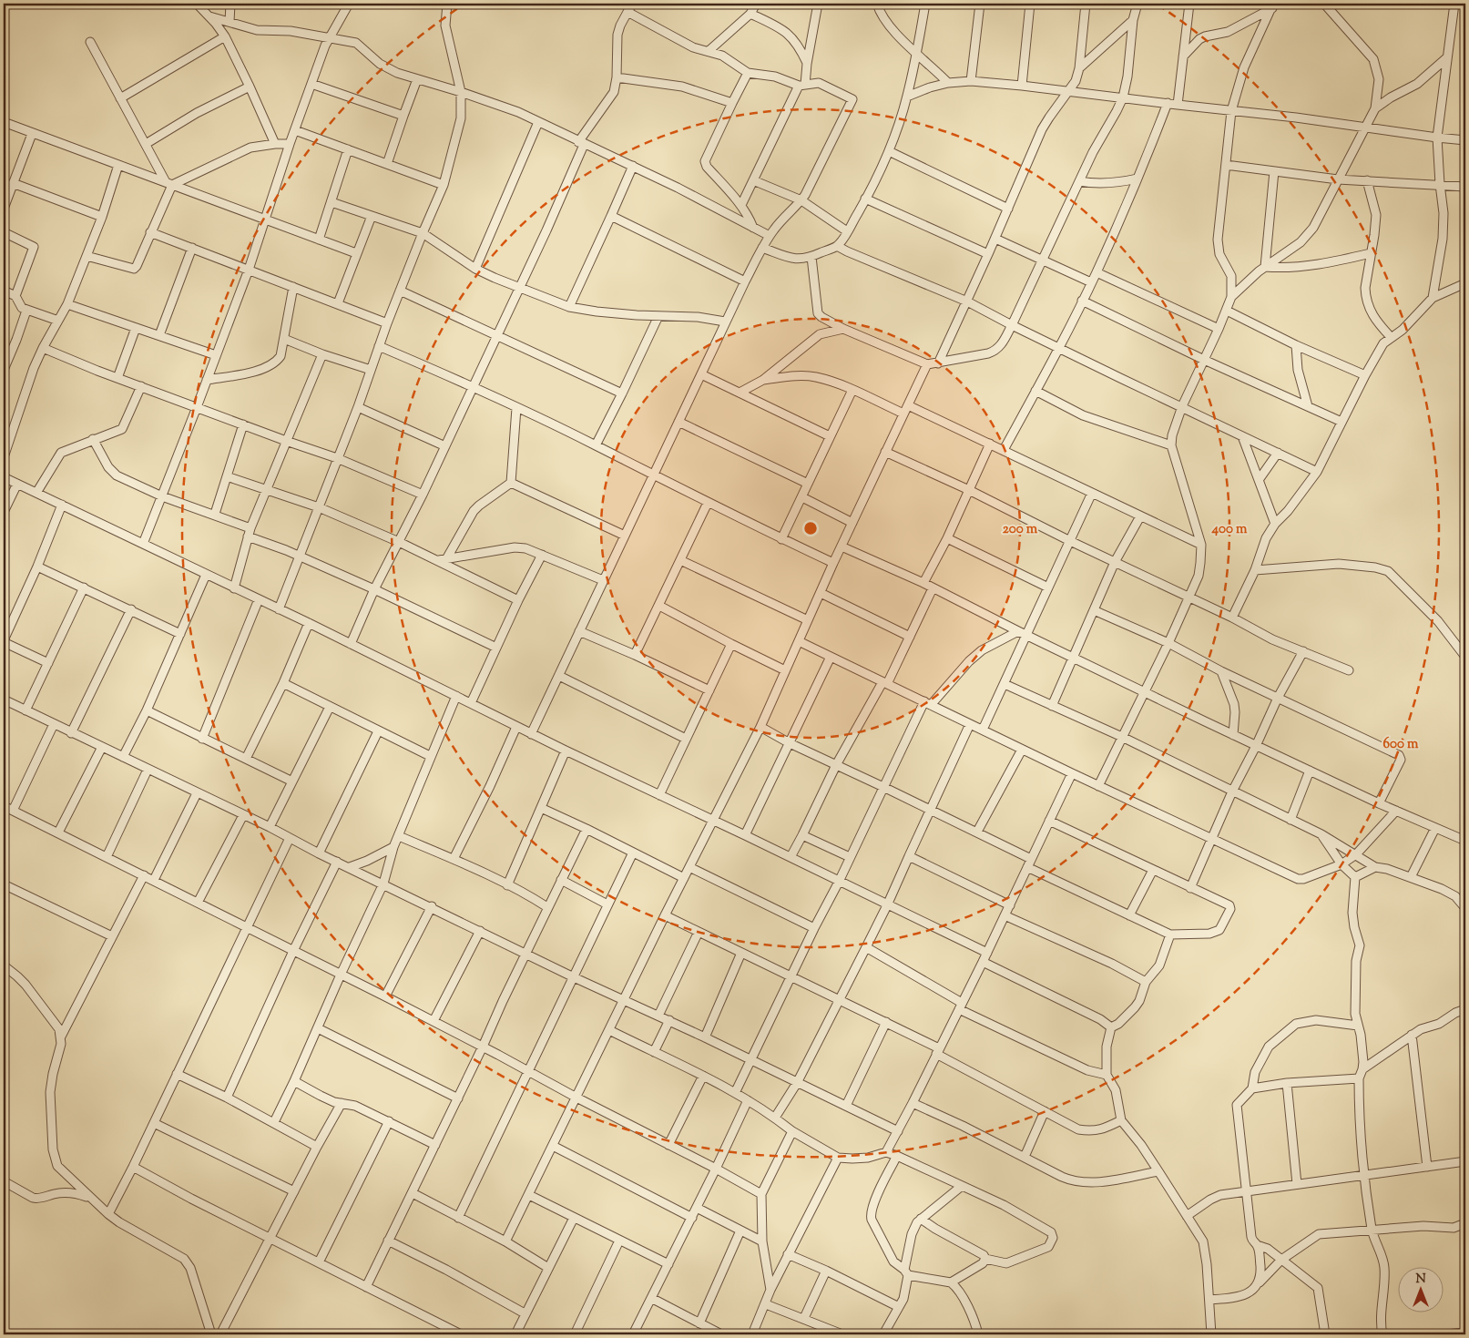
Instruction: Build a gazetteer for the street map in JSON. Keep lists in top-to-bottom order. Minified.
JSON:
{"north":"top","rings":["200 m","400 m","600 m"]}
